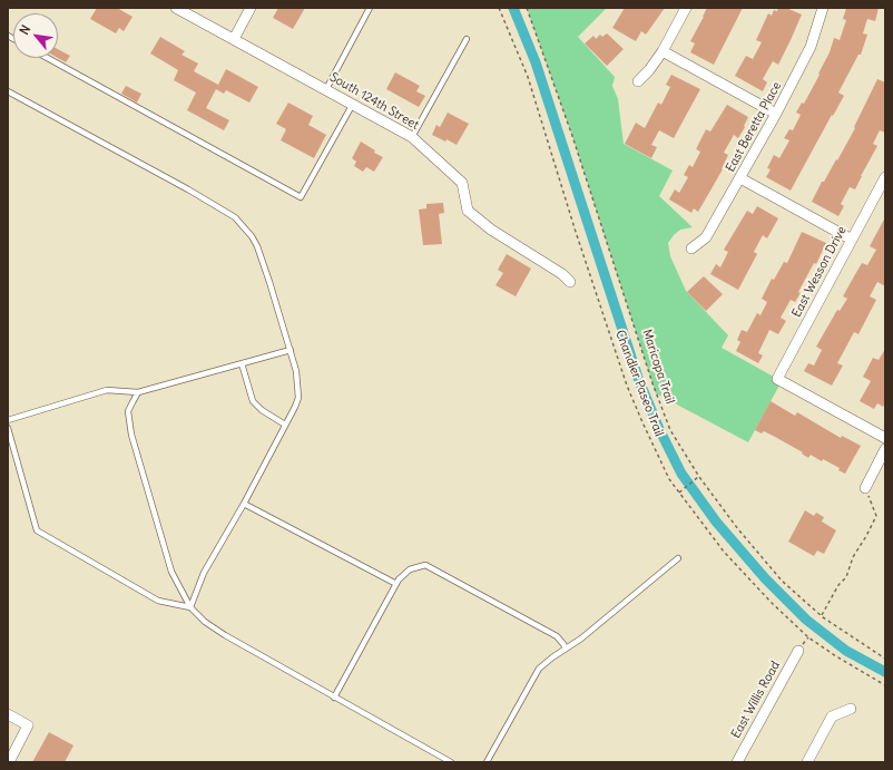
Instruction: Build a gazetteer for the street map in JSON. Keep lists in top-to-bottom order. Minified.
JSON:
{"streets":{"street":["South 124th Street","East Beretta Place","East Wesson Drive","East Willis Road"],"path":["Maricopa Trail","Chandler Paseo Trail"]},"north":"top left"}
